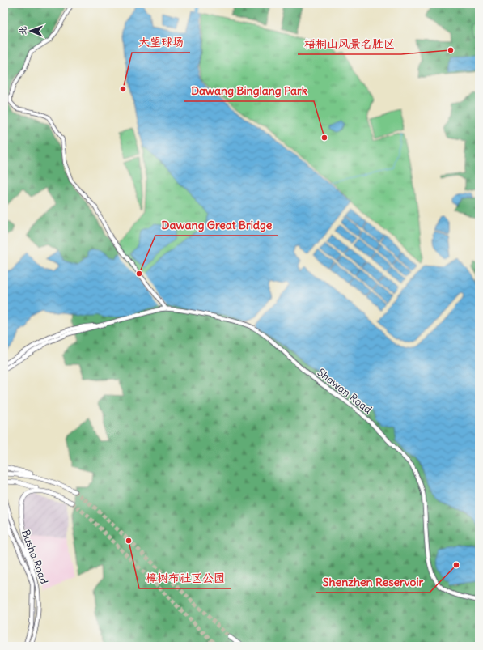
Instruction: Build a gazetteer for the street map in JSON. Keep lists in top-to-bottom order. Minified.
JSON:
{"streets":{"main road":["Shawan Road","Busha Road"]},"places":["梧桐山风景名胜区","大望球场","Dawang Binglang Park","Dawang Great Bridge","樟树布社区公园","Shenzhen Reservoir"],"north":"left"}
